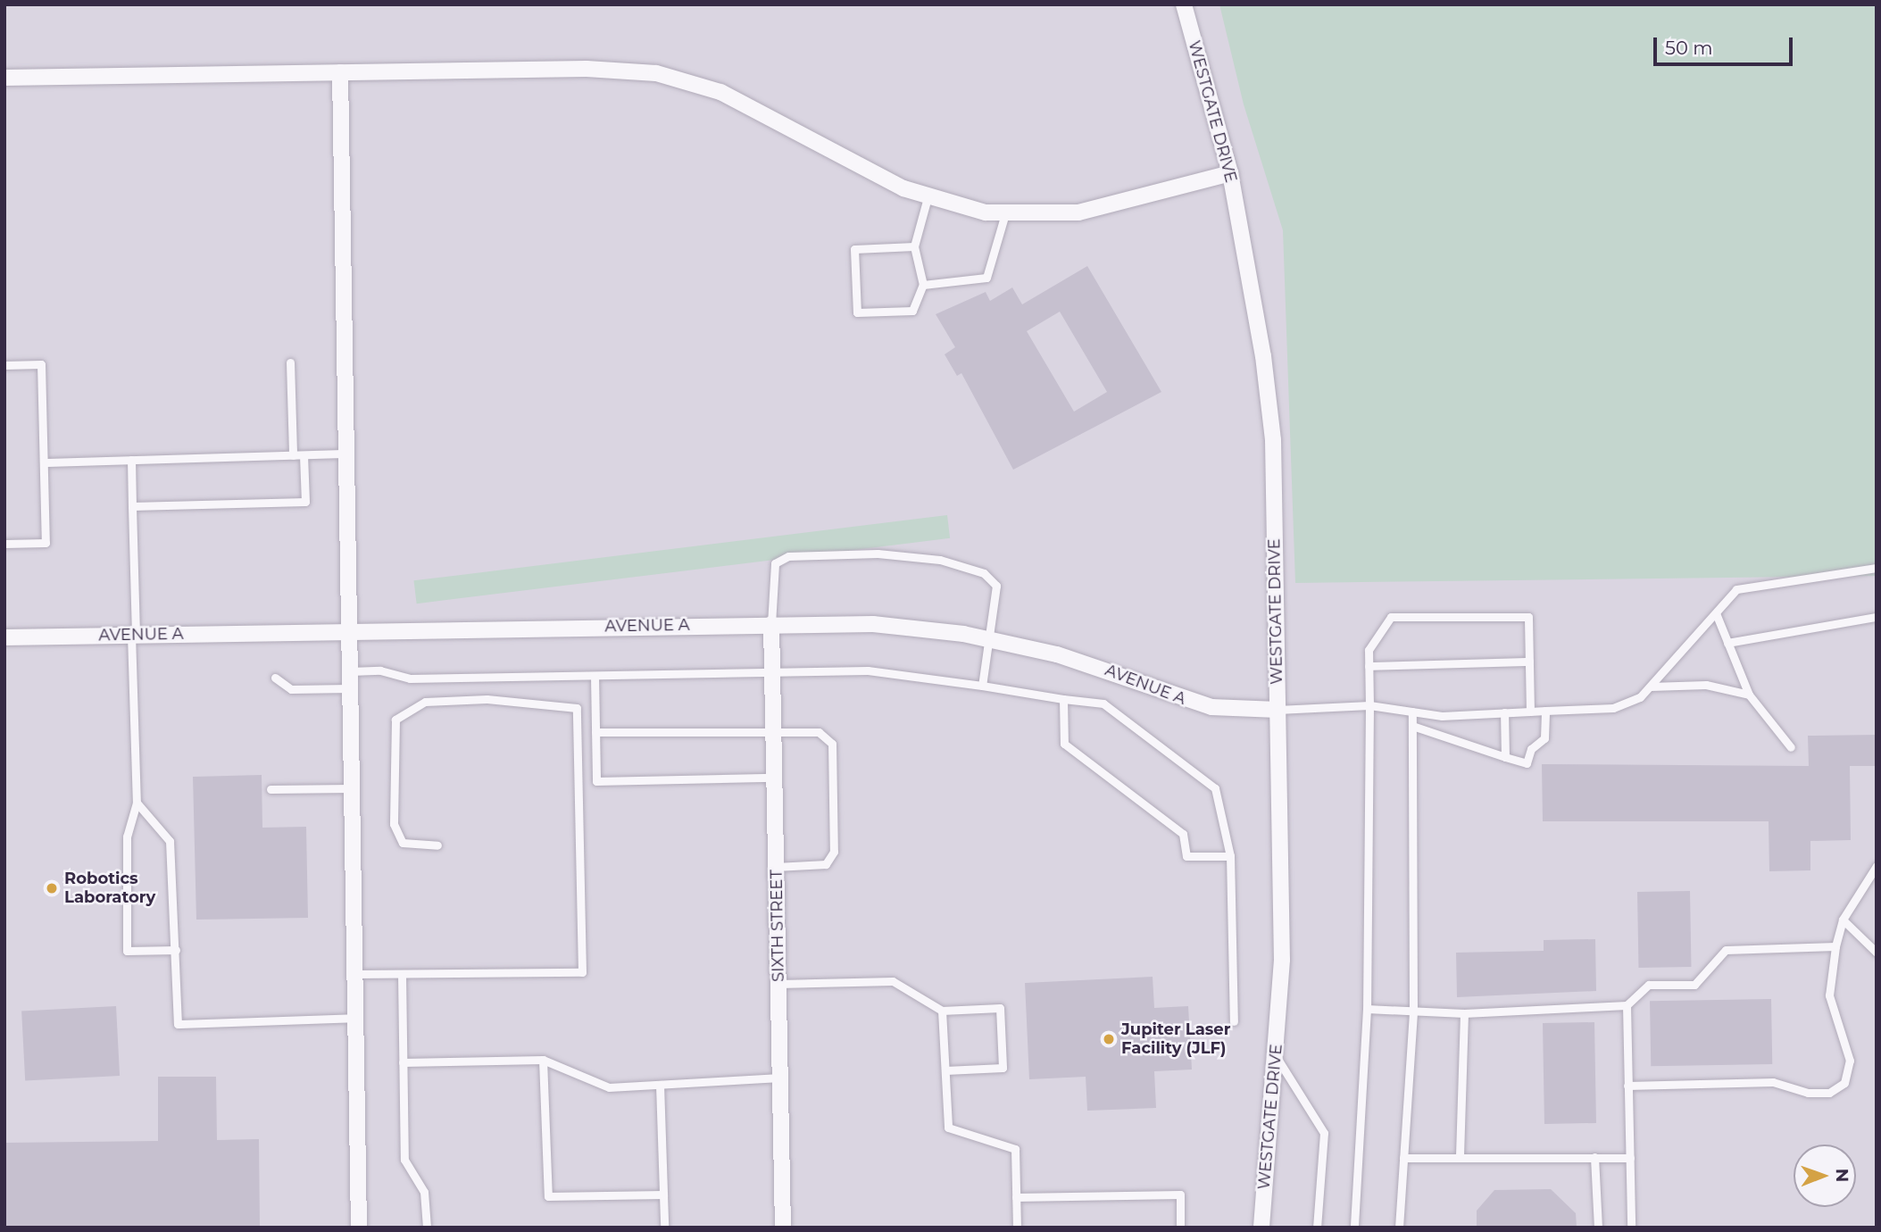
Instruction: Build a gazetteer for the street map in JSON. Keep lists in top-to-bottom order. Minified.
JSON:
{"streets":{"street":["WESTGATE DRIVE","AVENUE A","SIXTH STREET"]},"crossings":[["WESTGATE DRIVE","AVENUE A"],["AVENUE A","SIXTH STREET"]],"places":["Robotics Laboratory","Jupiter Laser Facility (JLF)"],"scale_bar":"50 m","north":"right"}
